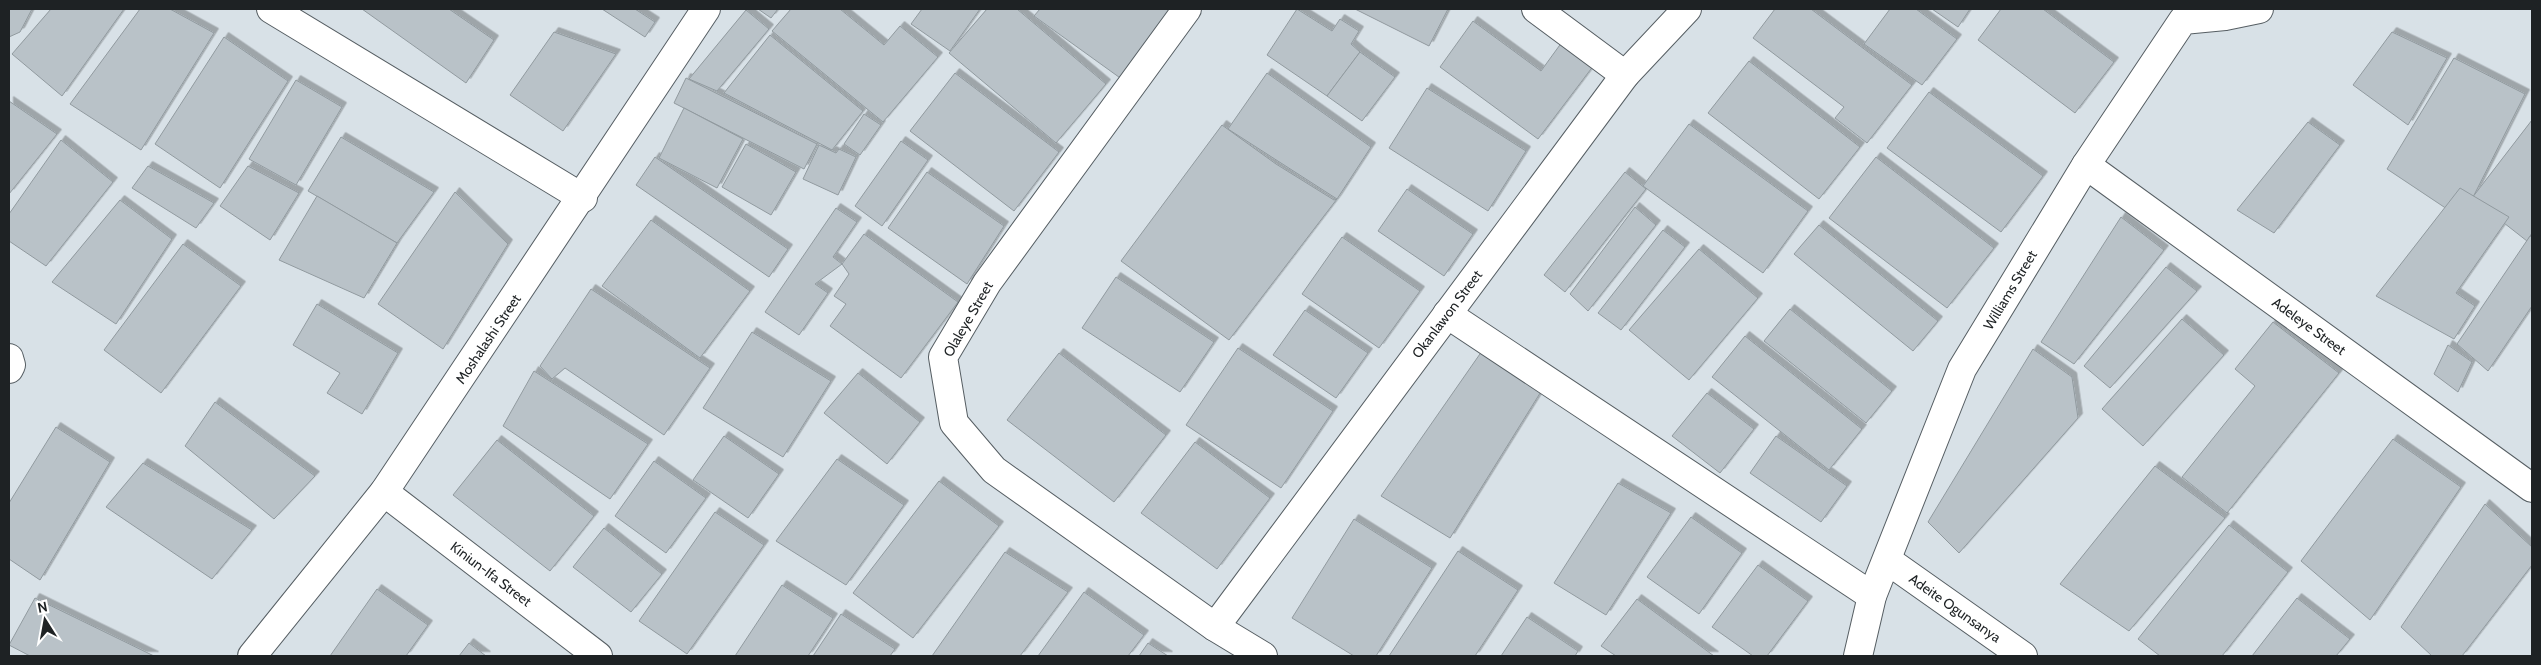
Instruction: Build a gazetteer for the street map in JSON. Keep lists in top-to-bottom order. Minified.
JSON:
{"streets":{"street":["Williams Street","Okanlawon Street","Olaleye Street","Adeleye Street","Moshalashi Street","Kiniun-Ifa Street","Adeite Ogunsanya"]},"crossings":[["Williams Street","Adeleye Street"],["Williams Street","Adeite Ogunsanya"],["Okanlawon Street","Olaleye Street"],["Moshalashi Street","Kiniun-Ifa Street"]],"north":"top"}
